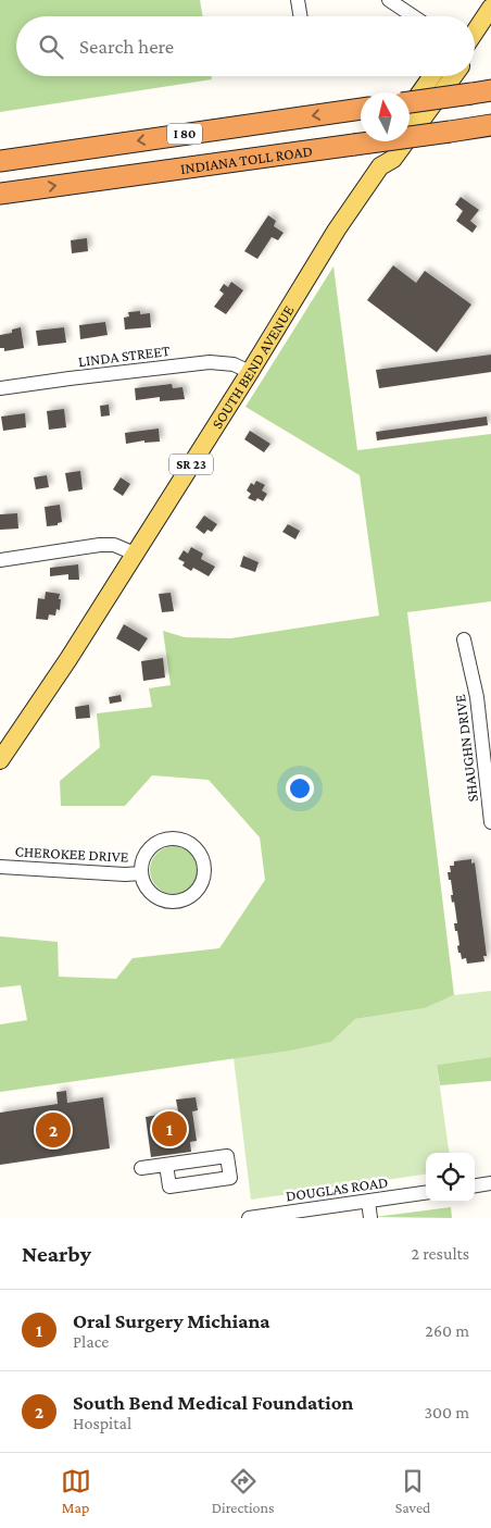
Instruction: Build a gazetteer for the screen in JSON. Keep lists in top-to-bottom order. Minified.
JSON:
{"streets":{"highway":["I 80","INDIANA TOLL ROAD"],"main road":["SOUTH BEND AVENUE","SR 23"],"street":["LINDA STREET","SHAUGHN DRIVE","CHEROKEE DRIVE","DOUGLAS ROAD"]},"crossings":[["LINDA STREET","SOUTH BEND AVENUE"]],"north":"top","page":{"search":"Search here","pins":["1","2"],"heading":["Nearby","2 results"],"list":[{"mark":"1","name":"Oral Surgery Michiana","note":"Place","value":"260 m"},{"mark":"2","name":"South Bend Medical Foundation","note":"Hospital","value":"300 m"}],"nav":["Map","Directions","Saved"]}}
